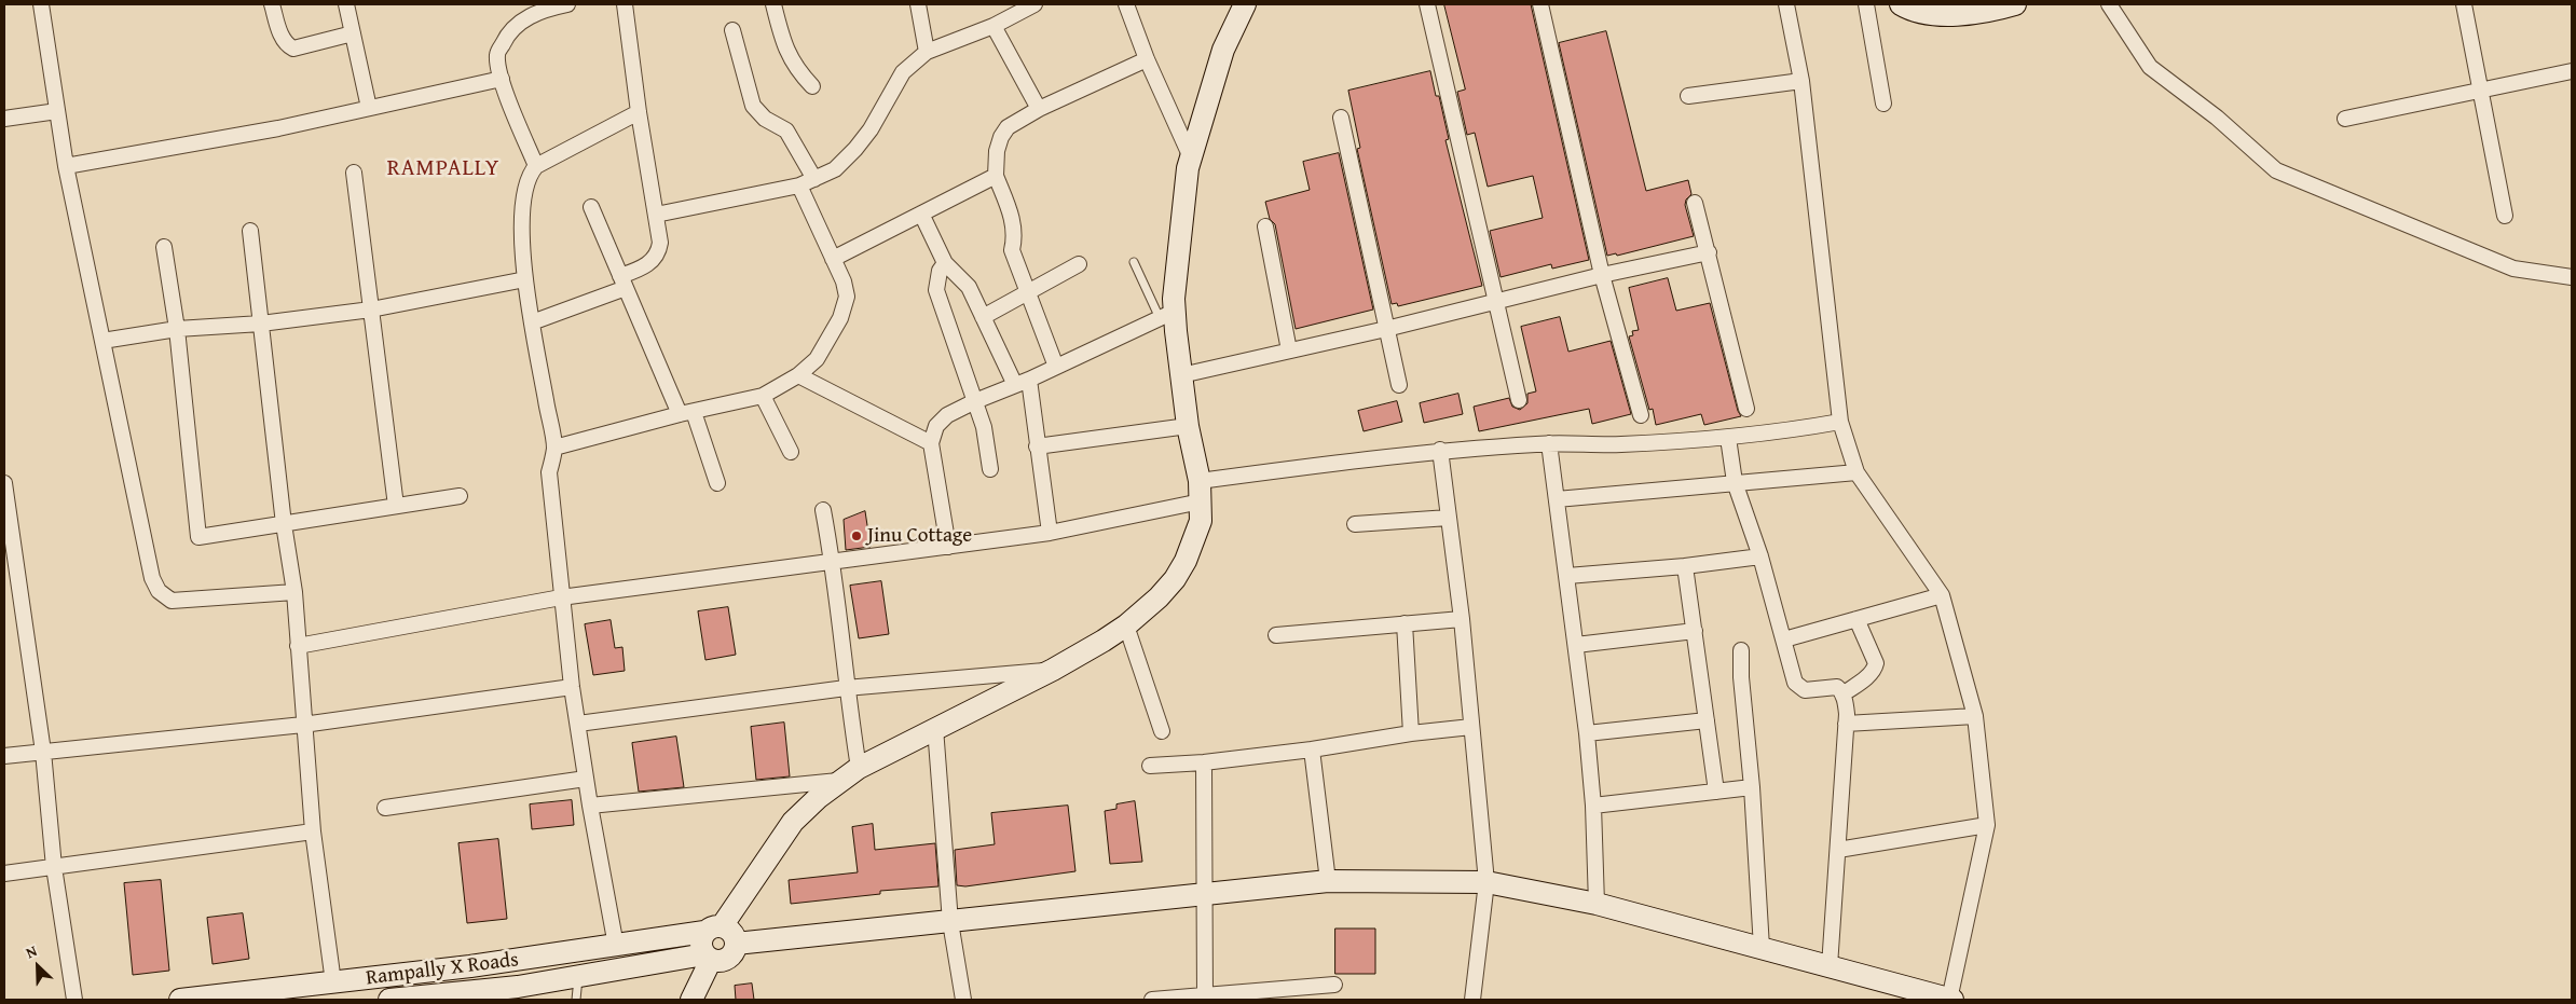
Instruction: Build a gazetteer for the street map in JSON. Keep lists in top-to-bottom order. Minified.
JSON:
{"streets":{"main road":["Rampally X Roads"]},"districts":["RAMPALLY"],"places":["Jinu Cottage"],"north":"top left"}
